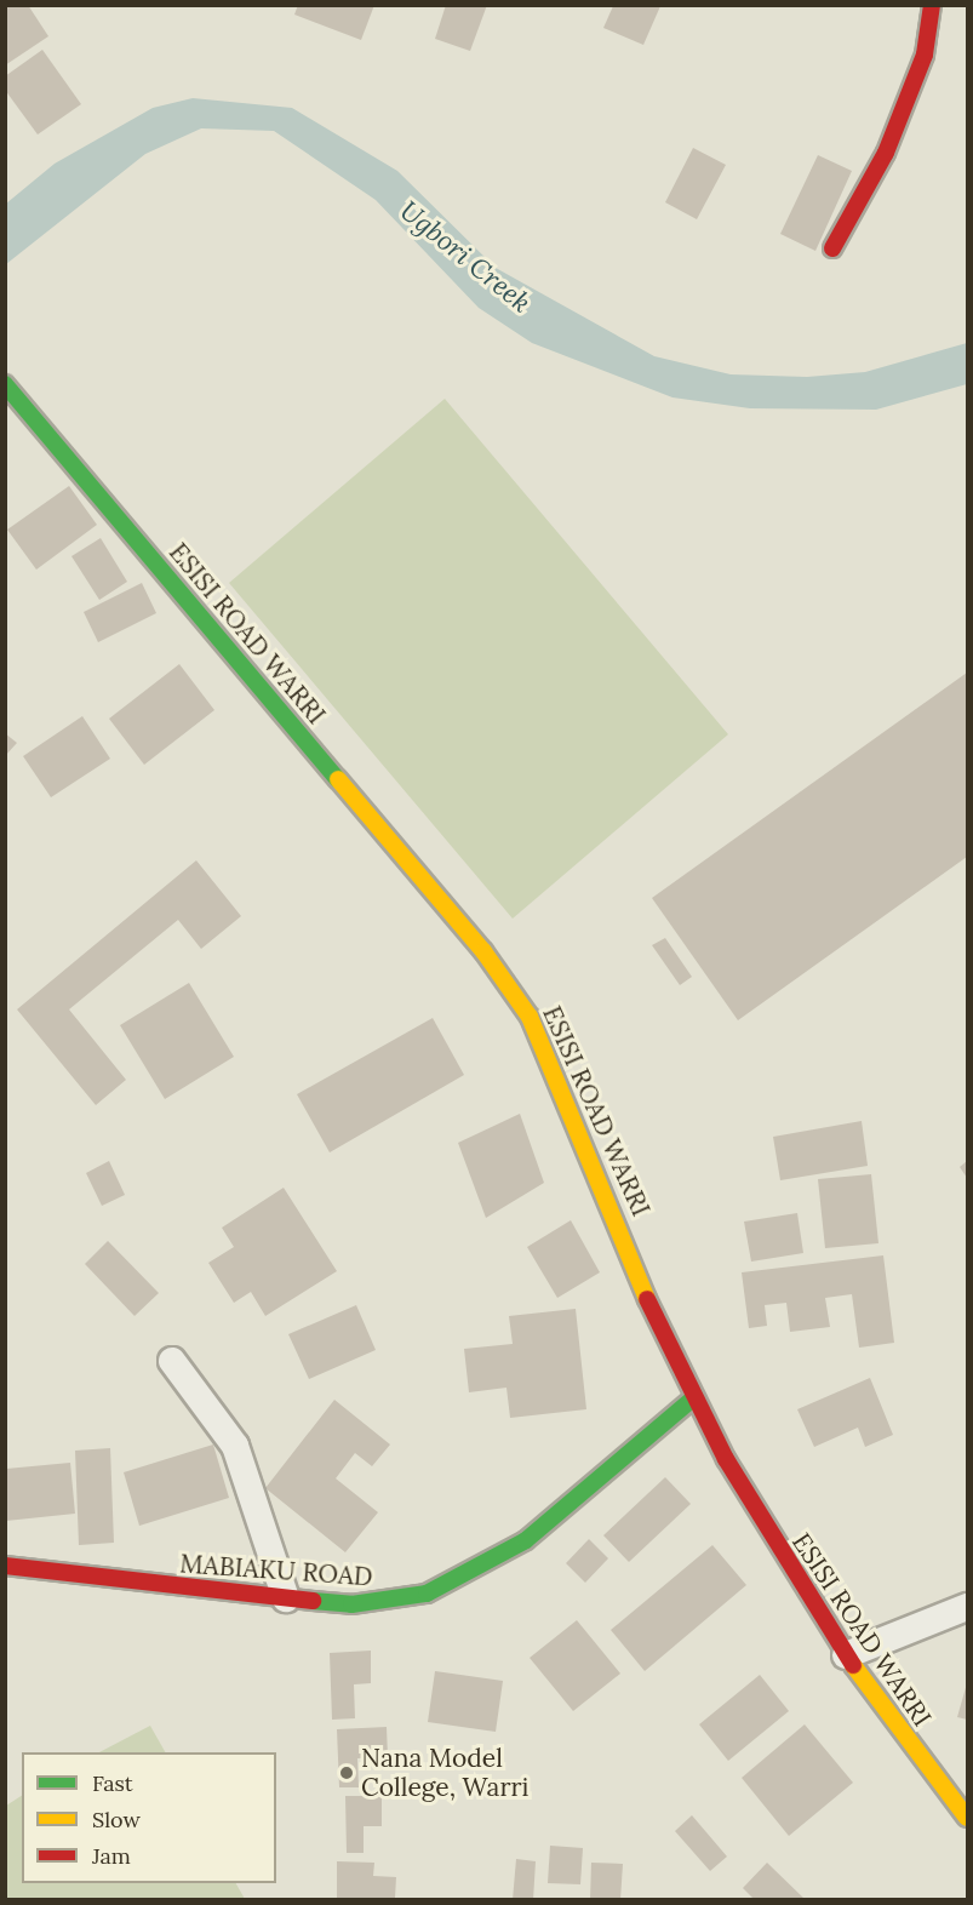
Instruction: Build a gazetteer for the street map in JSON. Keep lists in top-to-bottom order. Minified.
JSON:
{"streets":{"street":["ESISI ROAD WARRI","MABIAKU ROAD"]},"crossings":[["ESISI ROAD WARRI","MABIAKU ROAD"]],"water":["Ugbori Creek"],"places":["Nana Model College, Warri"],"legend":["Fast","Slow","Jam"]}
